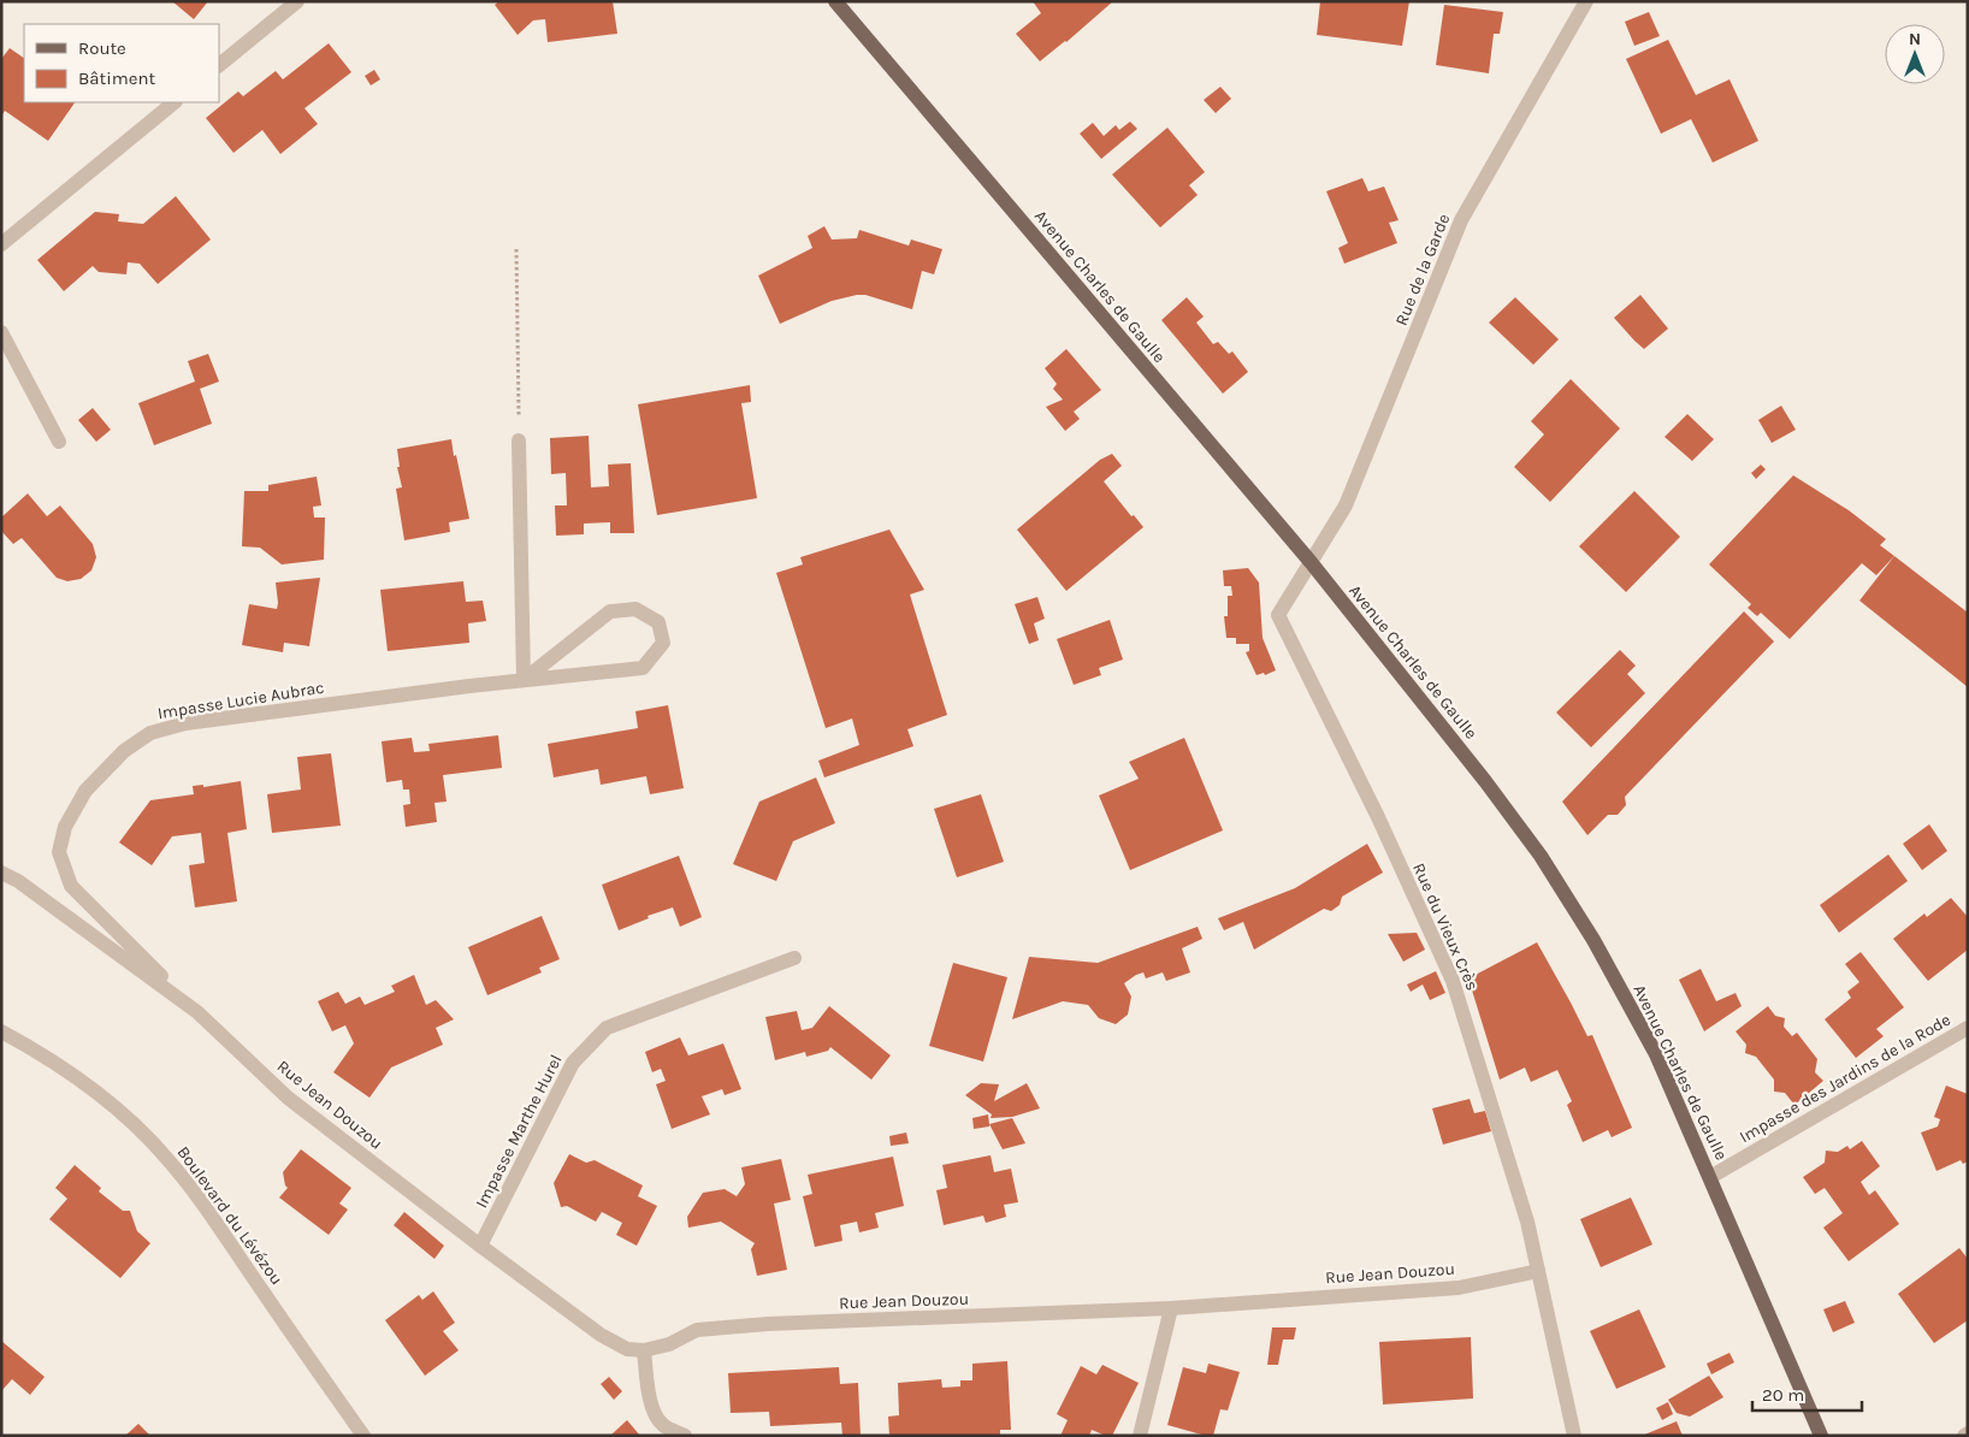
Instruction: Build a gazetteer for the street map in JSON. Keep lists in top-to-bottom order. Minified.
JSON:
{"streets":{"main road":["Avenue Charles de Gaulle"],"street":["Rue de la Garde","Impasse Lucie Aubrac","Rue du Vieux Crès","Impasse des Jardins de la Rode","Rue Jean Douzou","Impasse Marthe Hurel","Boulevard du Lévézou"]},"crossings":[["Rue de la Garde","Avenue Charles de Gaulle"],["Rue de la Garde","Rue du Vieux Crès"],["Avenue Charles de Gaulle","Rue du Vieux Crès"],["Avenue Charles de Gaulle","Impasse des Jardins de la Rode"],["Impasse Lucie Aubrac","Rue Jean Douzou"],["Rue du Vieux Crès","Rue Jean Douzou"],["Rue Jean Douzou","Impasse Marthe Hurel"]],"legend":["Route","Bâtiment"],"scale_bar":"20 m","north":"top"}
